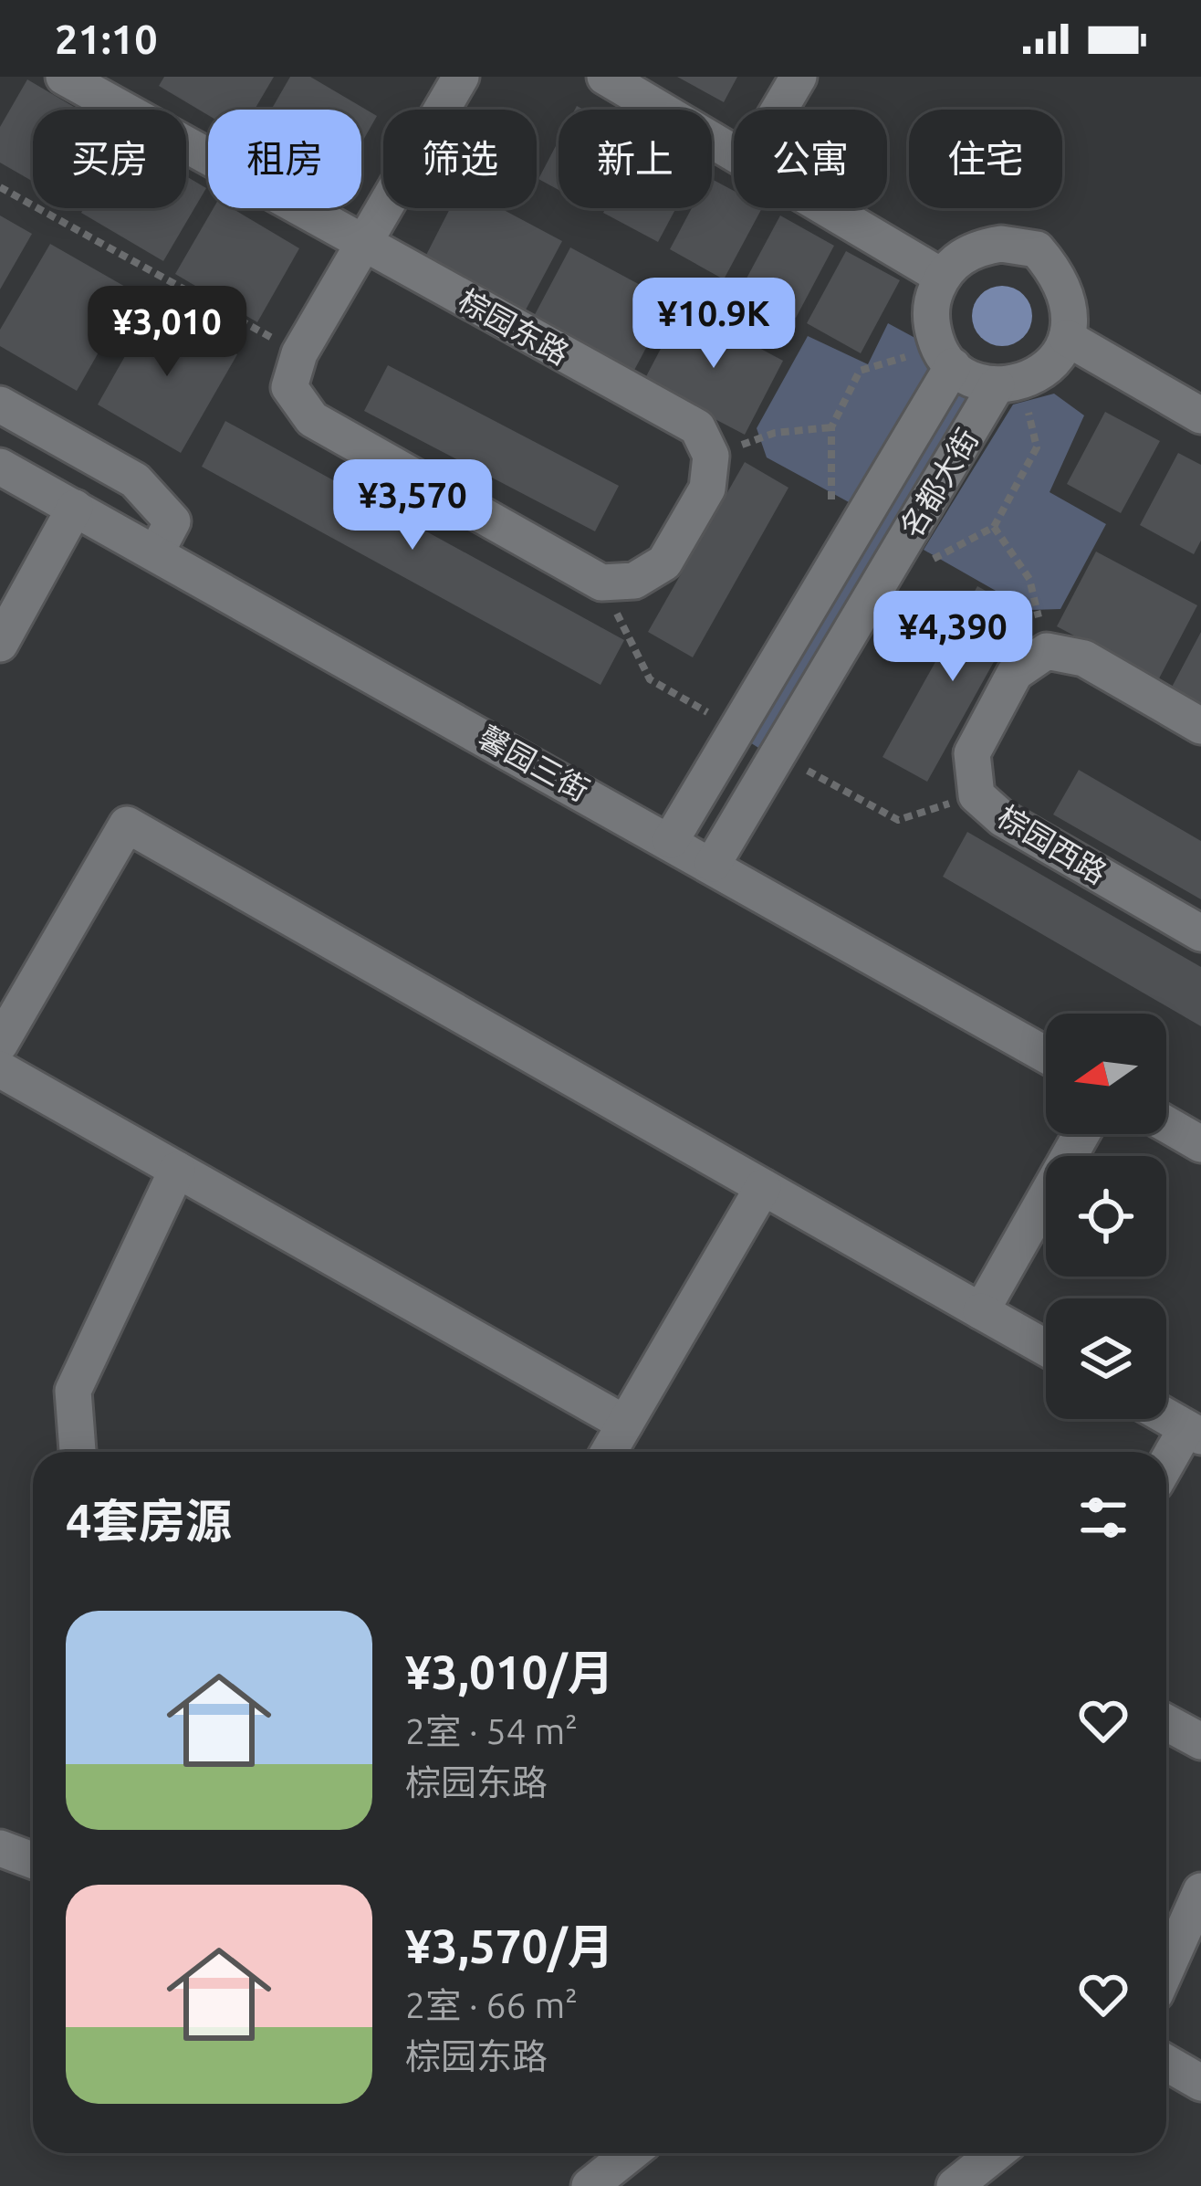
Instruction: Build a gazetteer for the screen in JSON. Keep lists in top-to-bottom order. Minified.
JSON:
{"streets":{"street":["棕园东路","名都大街","馨园三街","棕园西路"]},"crossings":[["名都大街","馨园三街"]],"north":"left","page":{"status":"21:10","chip":["买房","租房","筛选","新上","公寓","住宅"],"price":["¥10.9K","¥3,010","¥3,570","¥4,390"],"heading":"4套房源","list":[{"name":"¥3,010/月","note":"2室 · 54 m² · 棕园东路"},{"name":"¥3,570/月","note":"2室 · 66 m² · 棕园东路"}]}}
